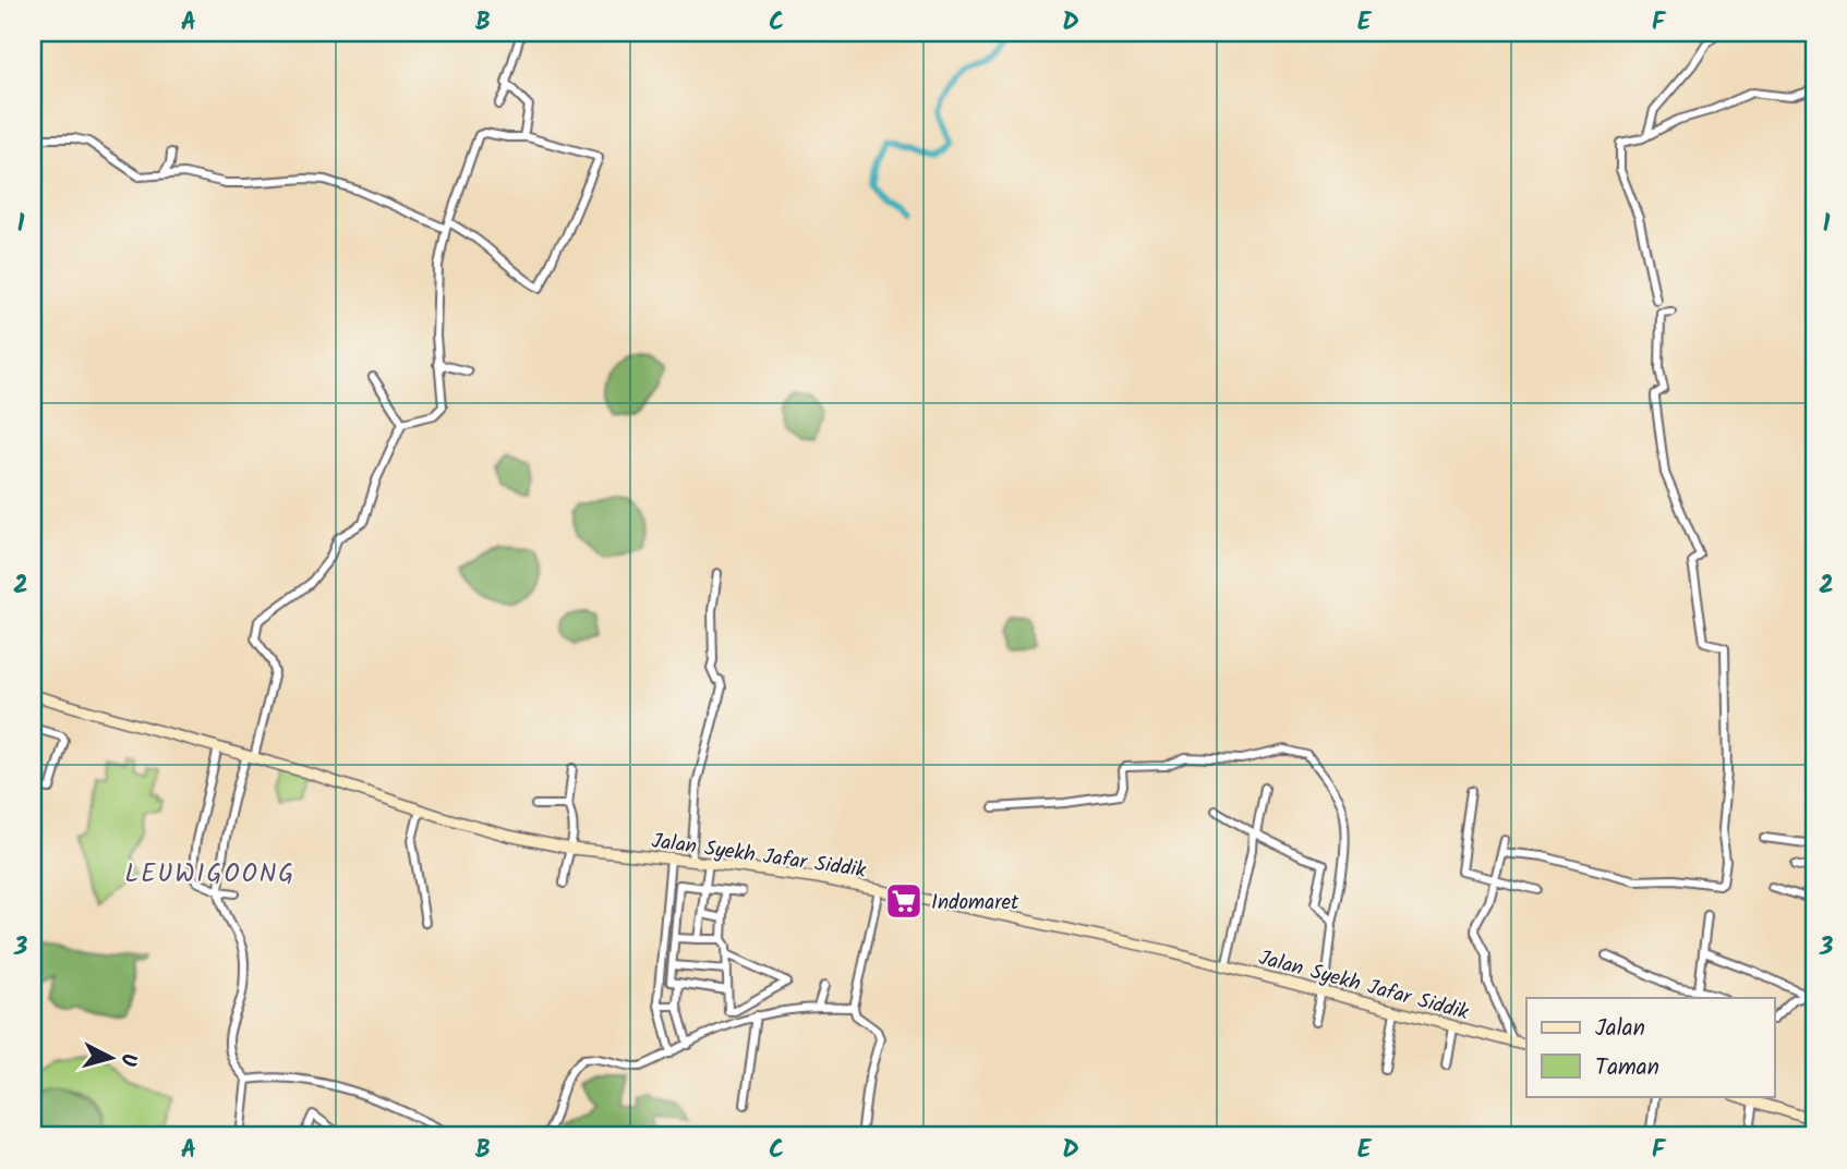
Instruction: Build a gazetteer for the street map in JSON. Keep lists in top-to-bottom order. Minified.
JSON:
{"streets":{"main road":["Jalan Syekh Jafar Siddik"]},"districts":["LEUWIGOONG"],"places":{"supermarket":["Indomaret"]},"legend":["Jalan","Taman"],"north":"right","grid":{"columns":["A","B","C","D","E","F"],"rows":["1","2","3"]}}
